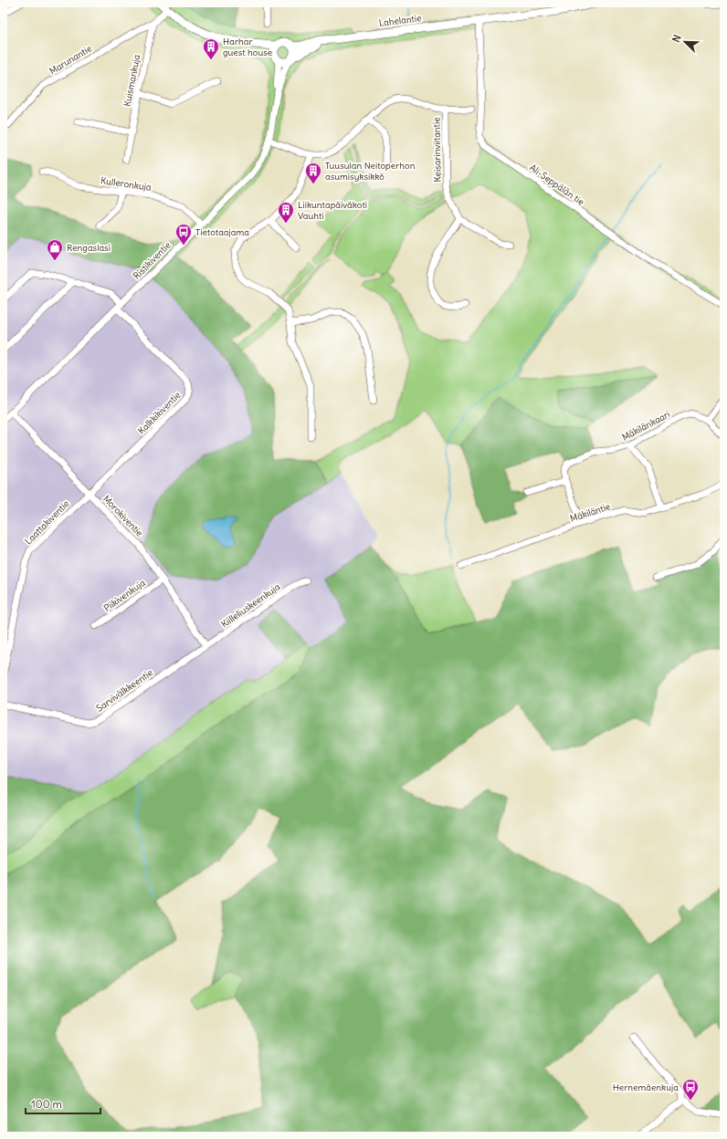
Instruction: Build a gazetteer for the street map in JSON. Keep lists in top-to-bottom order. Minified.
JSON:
{"streets":{"main road":["Lahelantie"],"street":["Marunantie","Kuismankuja","Keisarinviitantie","Kulleronkuja","Ali-Seppälän tie","Ristikiventie","Kalkkikiventie","Mäkilänkaari","Mäkiläntie","Morokiventie","Laattakiventie","Piikivenkuja","Kiilleliuskeenkuja","Sarvivälkkeentie"]},"crossings":[["Lahelantie","Ali-Seppälän tie"],["Lahelantie","Ristikiventie"],["Marunantie","Kuismankuja"],["Kulleronkuja","Ristikiventie"],["Ristikiventie","Kalkkikiventie"],["Ristikiventie","Morokiventie"],["Kalkkikiventie","Morokiventie"],["Kalkkikiventie","Laattakiventie"],["Mäkilänkaari","Mäkiläntie"],["Morokiventie","Laattakiventie"],["Morokiventie","Piikivenkuja"],["Morokiventie","Kiilleliuskeenkuja"],["Morokiventie","Sarvivälkkeentie"],["Kiilleliuskeenkuja","Sarvivälkkeentie"]],"places":{"building":["Harhar guest house","Tuusulan Neitoperhon asumisyksikkö","Liikuntapäiväkoti Vauhti"],"bus stop":["Tietotaajama","Hernemäenkuja"],"shop":["Rengaslasi"]},"scale_bar":"100 m","north":"top left"}
